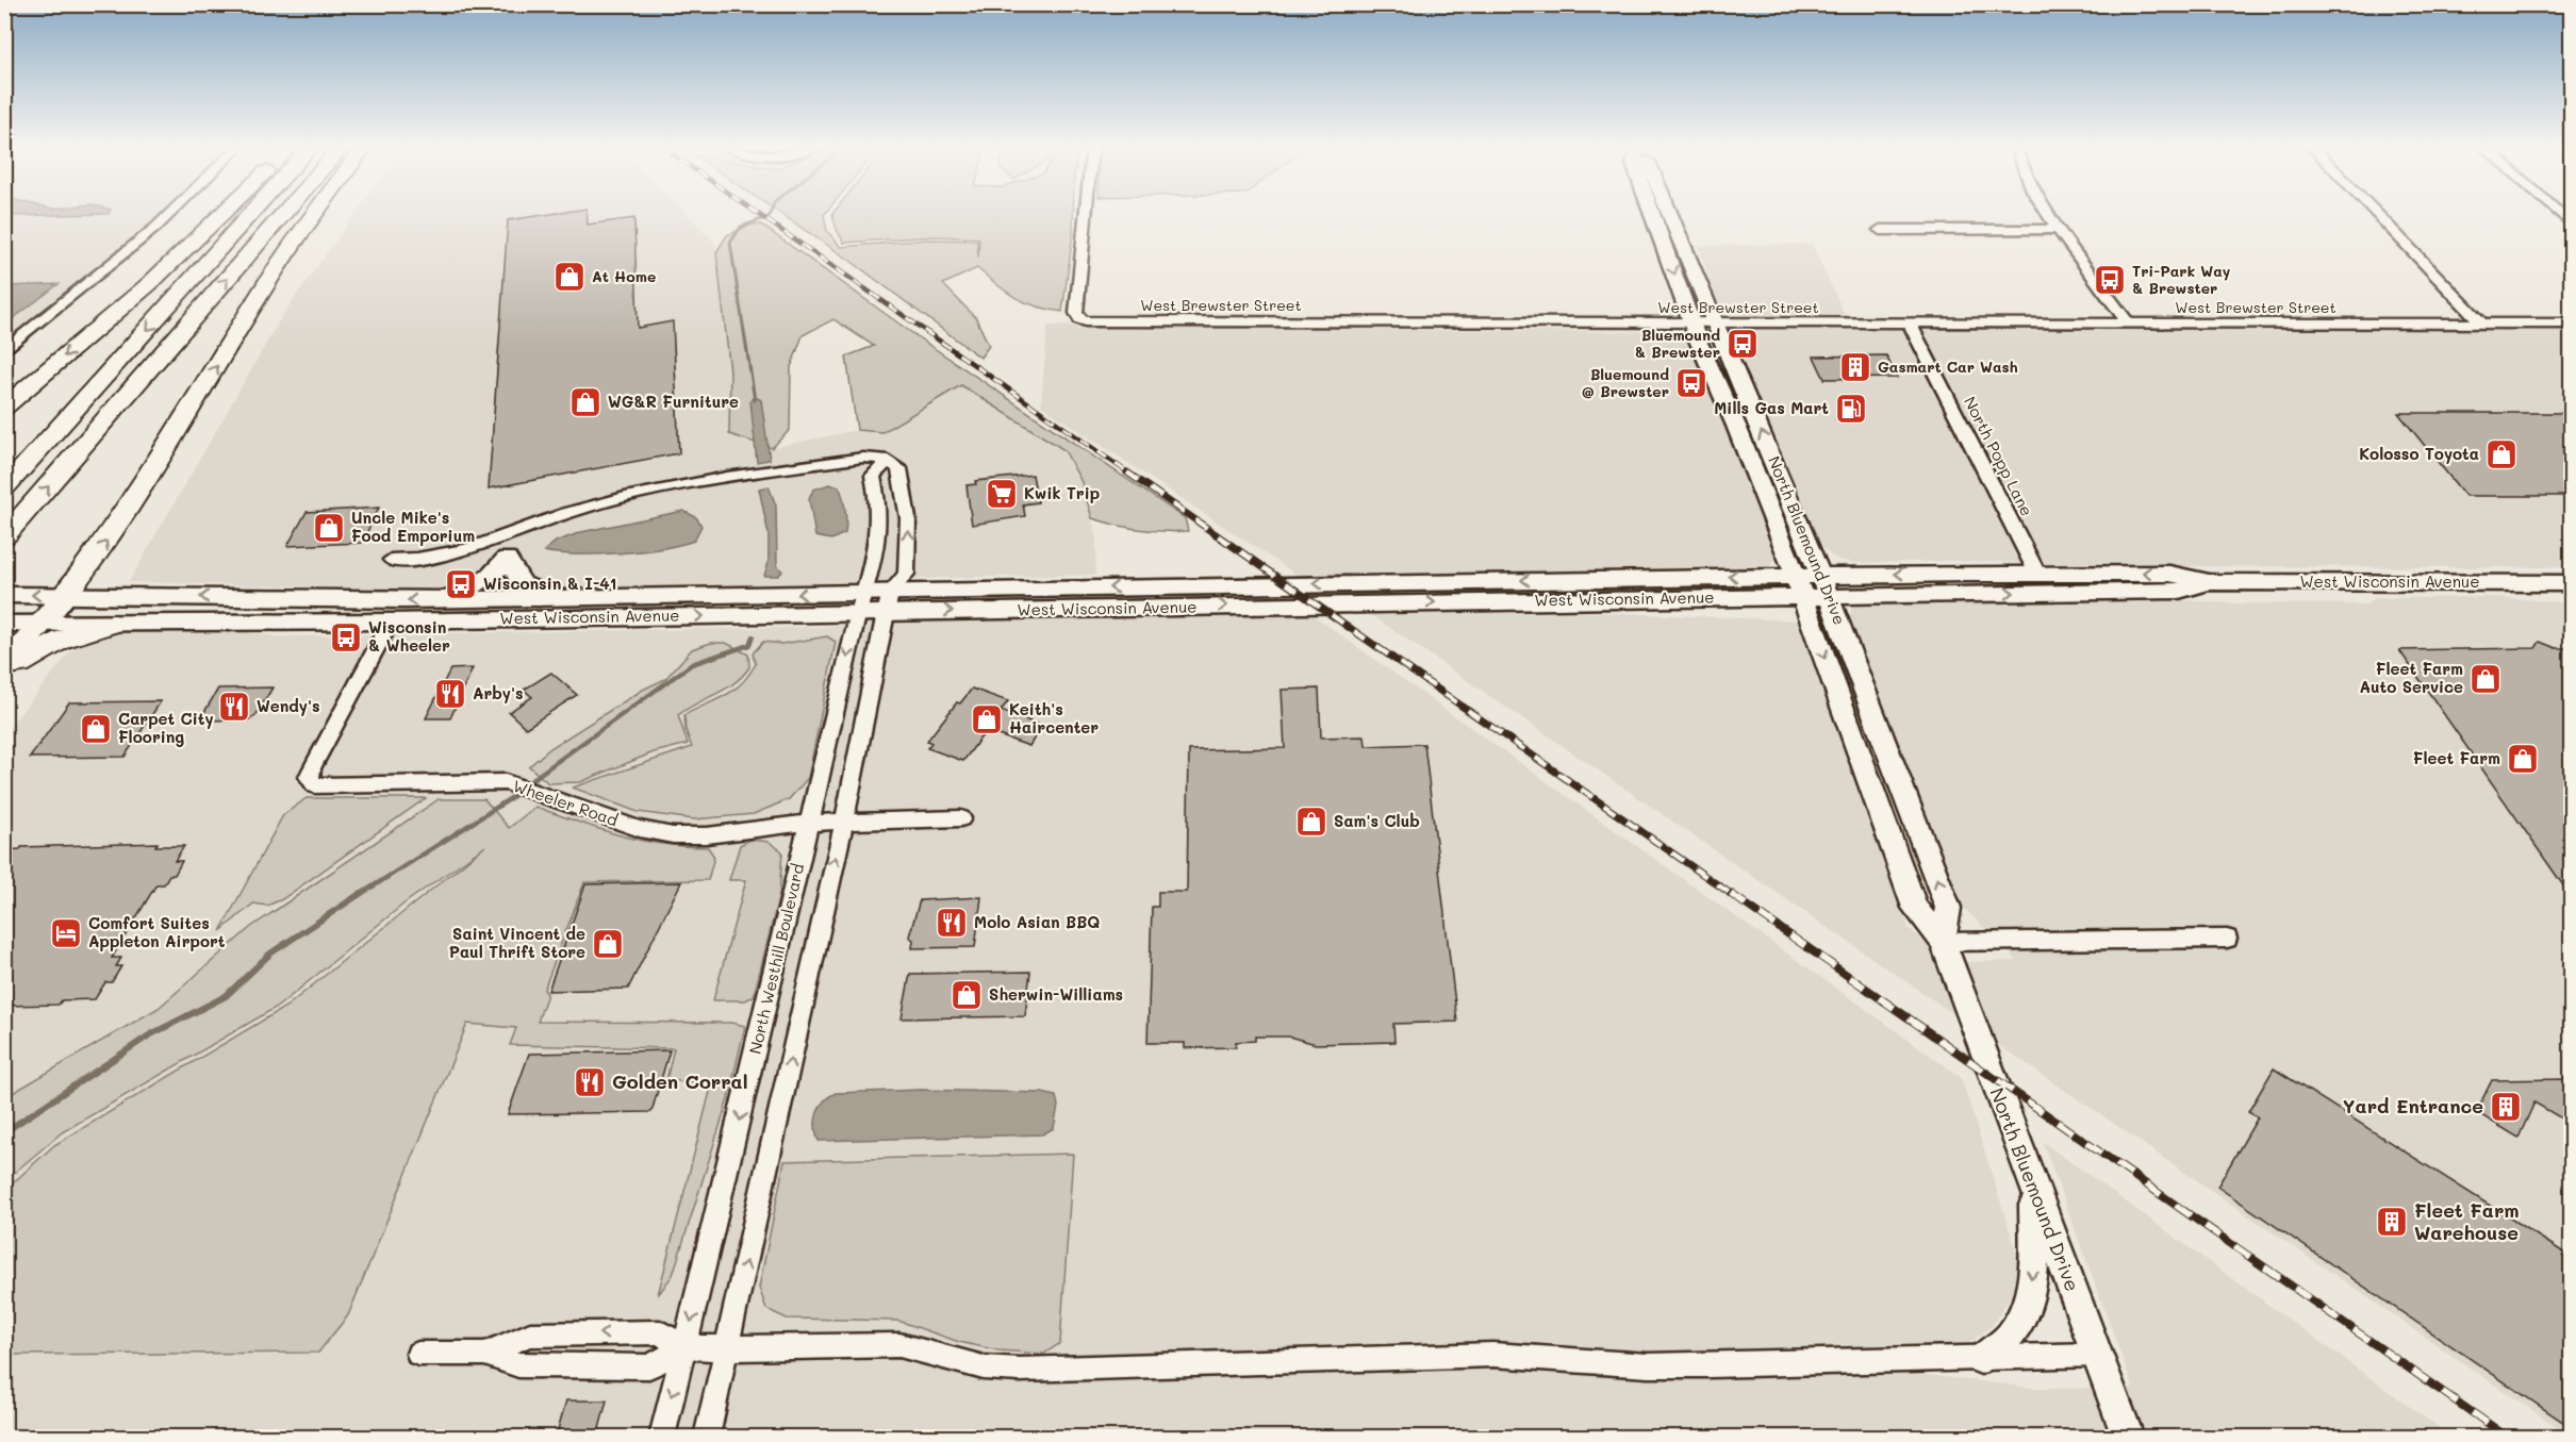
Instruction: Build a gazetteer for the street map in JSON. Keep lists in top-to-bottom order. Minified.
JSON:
{"streets":{"main road":["North Bluemound Drive","West Wisconsin Avenue"],"street":["West Brewster Street","North Popp Lane","Wheeler Road","North Westhill Boulevard"]},"crossings":[["West Brewster Street","North Popp Lane"],["West Brewster Street","North Bluemound Drive"],["North Popp Lane","West Wisconsin Avenue"],["North Bluemound Drive","West Wisconsin Avenue"],["West Wisconsin Avenue","Wheeler Road"],["West Wisconsin Avenue","North Westhill Boulevard"],["Wheeler Road","North Westhill Boulevard"]],"places":{"shop":["At Home","WG&R Furniture","Kolosso Toyota","Uncle Mike's Food Emporium","Fleet Farm Auto Service","Keith's Haircenter","Carpet City Flooring","Fleet Farm","Sam's Club","Saint Vincent de Paul Thrift Store","Sherwin-Williams"],"bus stop":["Tri-Park Way & Brewster","Bluemound & Brewster","Bluemound @ Brewster","Wisconsin & I-41","Wisconsin & Wheeler"],"building":["Gasmart Car Wash","Yard Entrance","Fleet Farm Warehouse"],"fuel station":["Mills Gas Mart"],"supermarket":["Kwik Trip"],"restaurant":["Arby's","Wendy's","Molo Asian BBQ","Golden Corral"],"hotel":["Comfort Suites Appleton Airport"]}}
